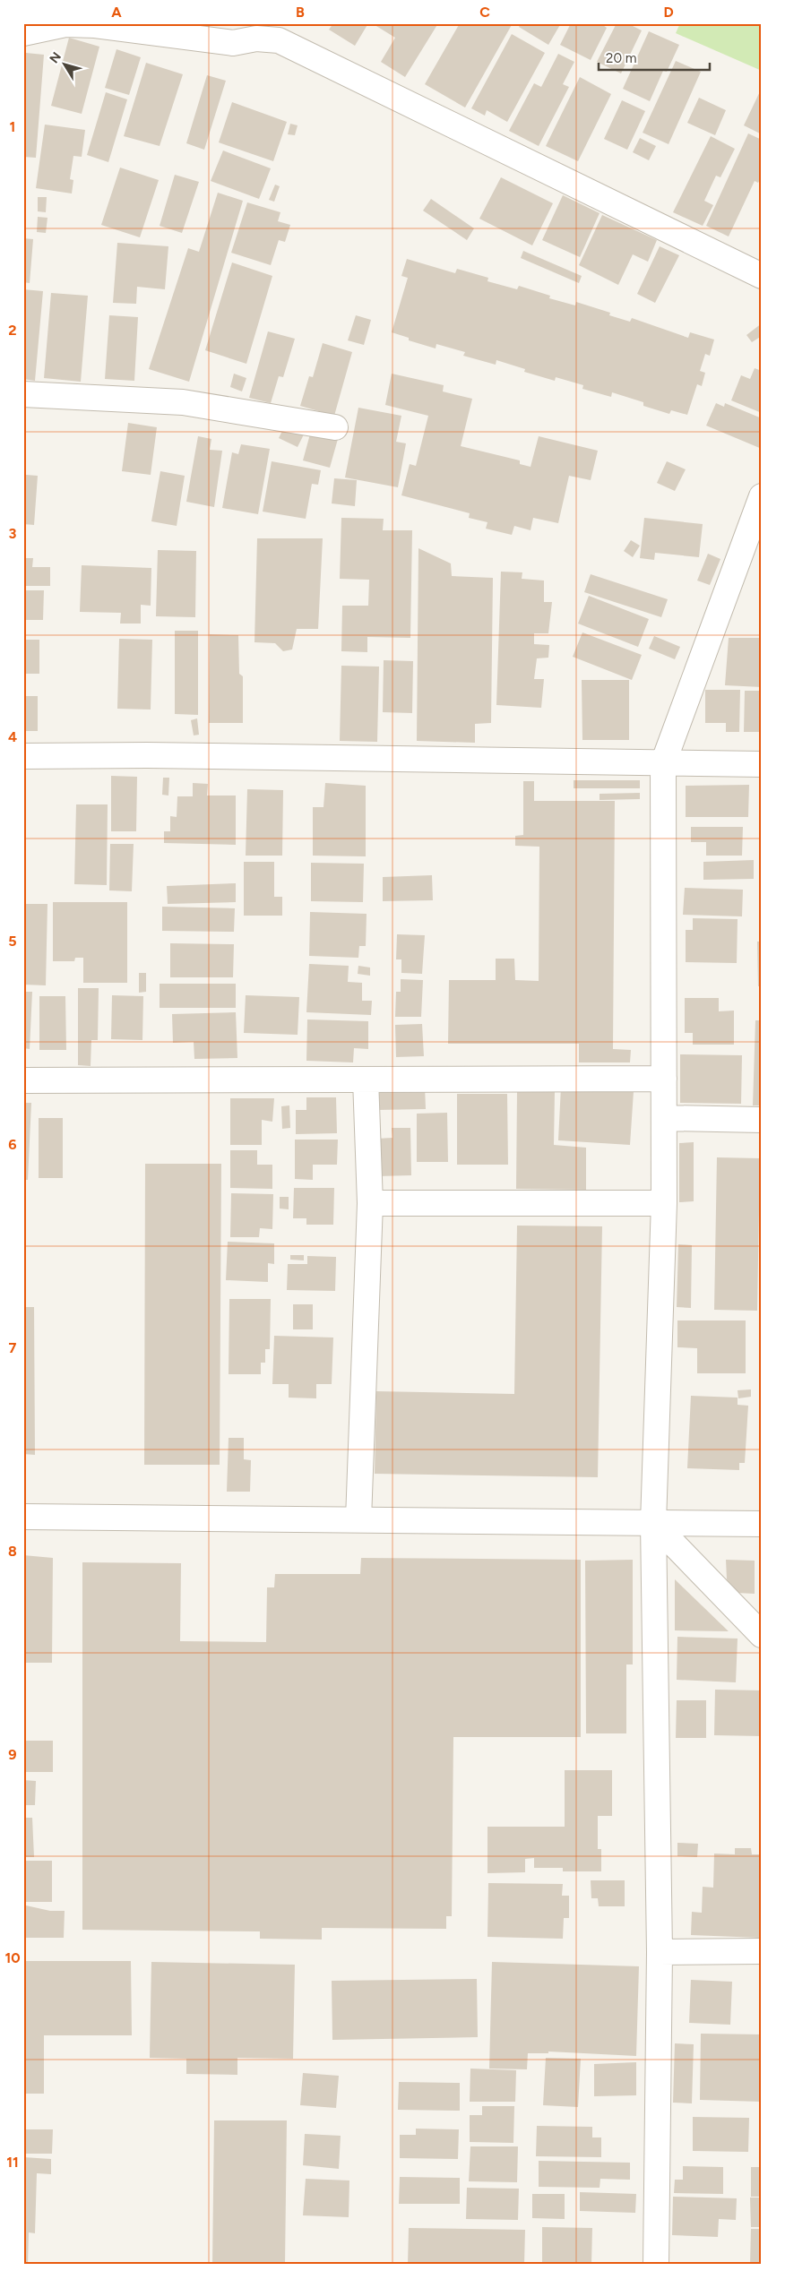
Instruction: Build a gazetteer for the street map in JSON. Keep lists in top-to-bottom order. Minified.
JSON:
{"scale_bar":"20 m","north":"top left","grid":{"columns":["A","B","C","D"],"rows":["1","2","3","4","5","6","7","8","9","10","11"]}}
